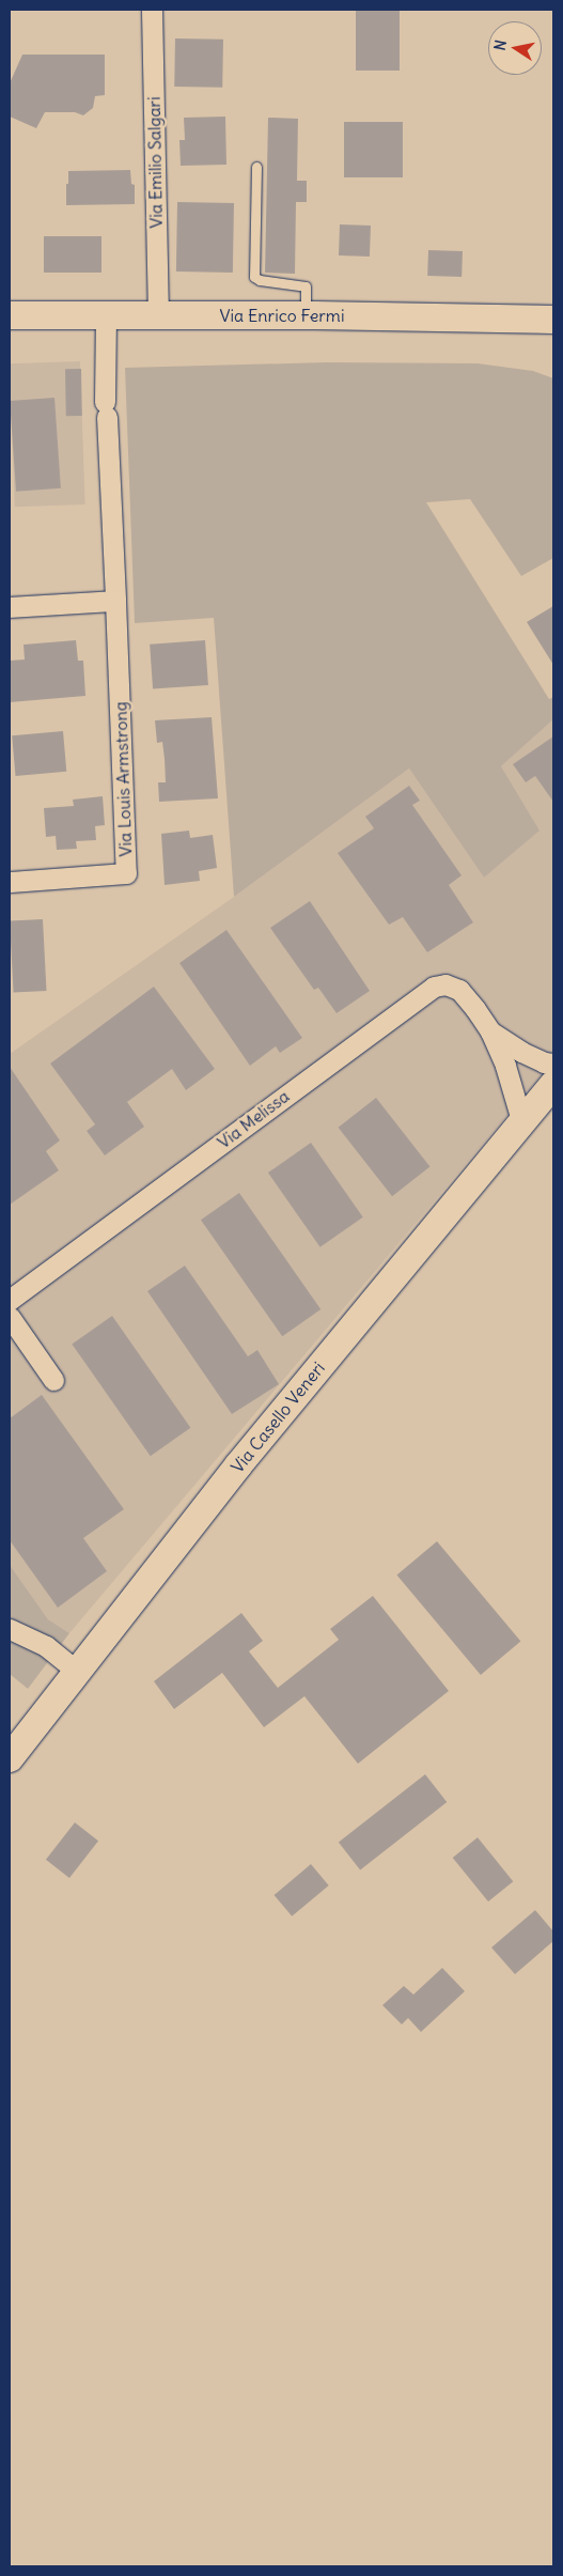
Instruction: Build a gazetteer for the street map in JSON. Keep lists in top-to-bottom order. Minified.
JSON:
{"streets":{"street":["Via Emilio Salgari","Via Enrico Fermi","Via Louis Armstrong","Via Melissa","Via Casello Veneri"]},"crossings":[["Via Emilio Salgari","Via Enrico Fermi"],["Via Enrico Fermi","Via Louis Armstrong"],["Via Melissa","Via Casello Veneri"]],"north":"left"}
